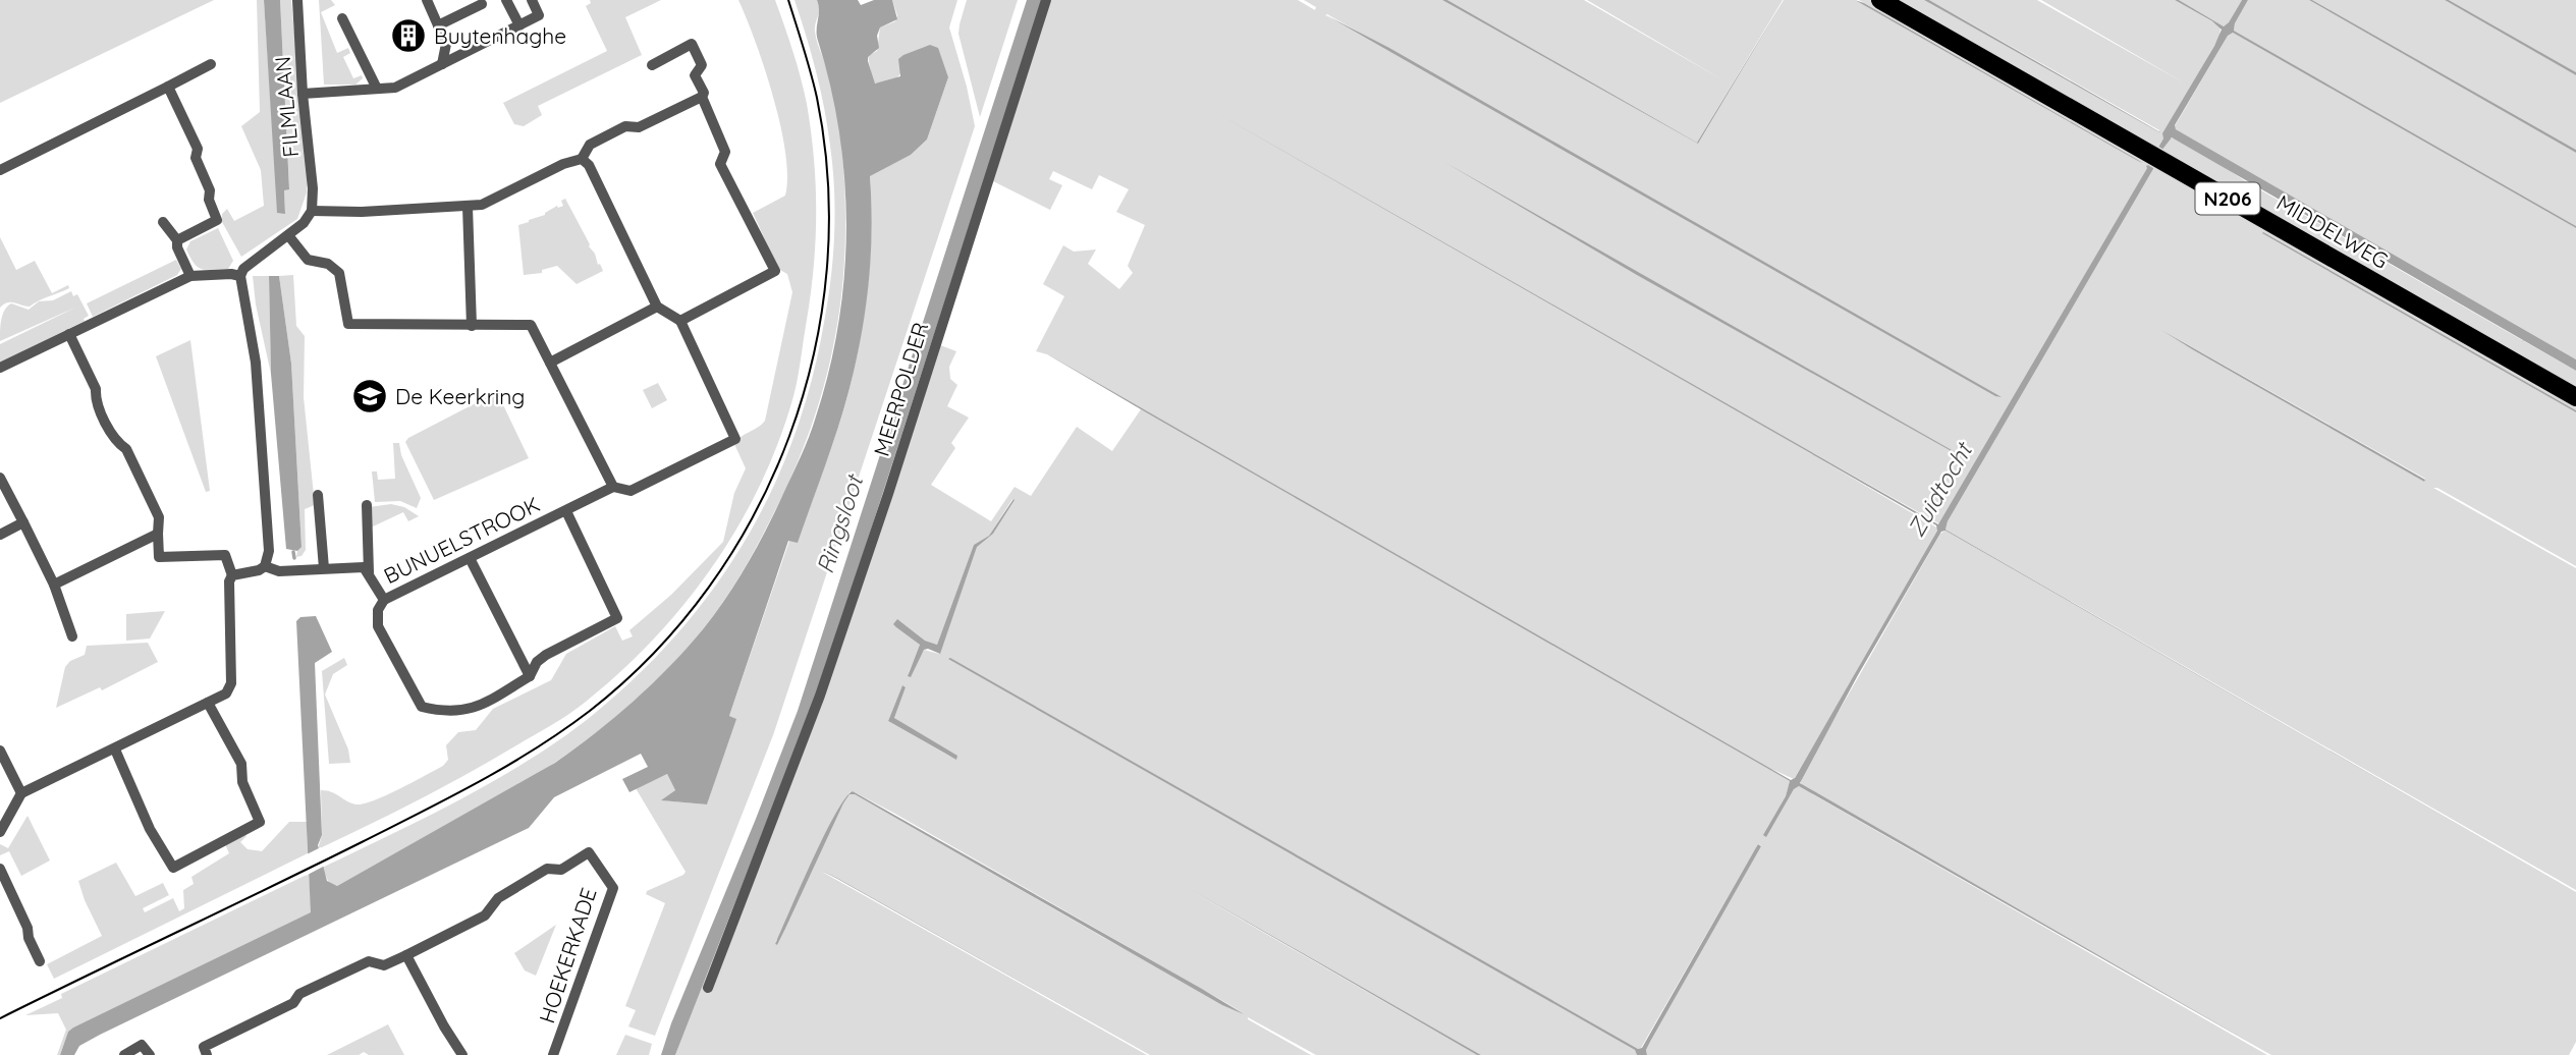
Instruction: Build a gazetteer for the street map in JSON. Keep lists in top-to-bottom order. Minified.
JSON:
{"streets":{"main road":["N206","MIDDELWEG"],"street":["FILMLAAN","MEERPOLDER","BUNUELSTROOK","HOEKERKADE"]},"water":["Zuidtocht","Ringsloot"],"places":{"building":["Buytenhaghe"],"school or university":["De Keerkring"]}}
